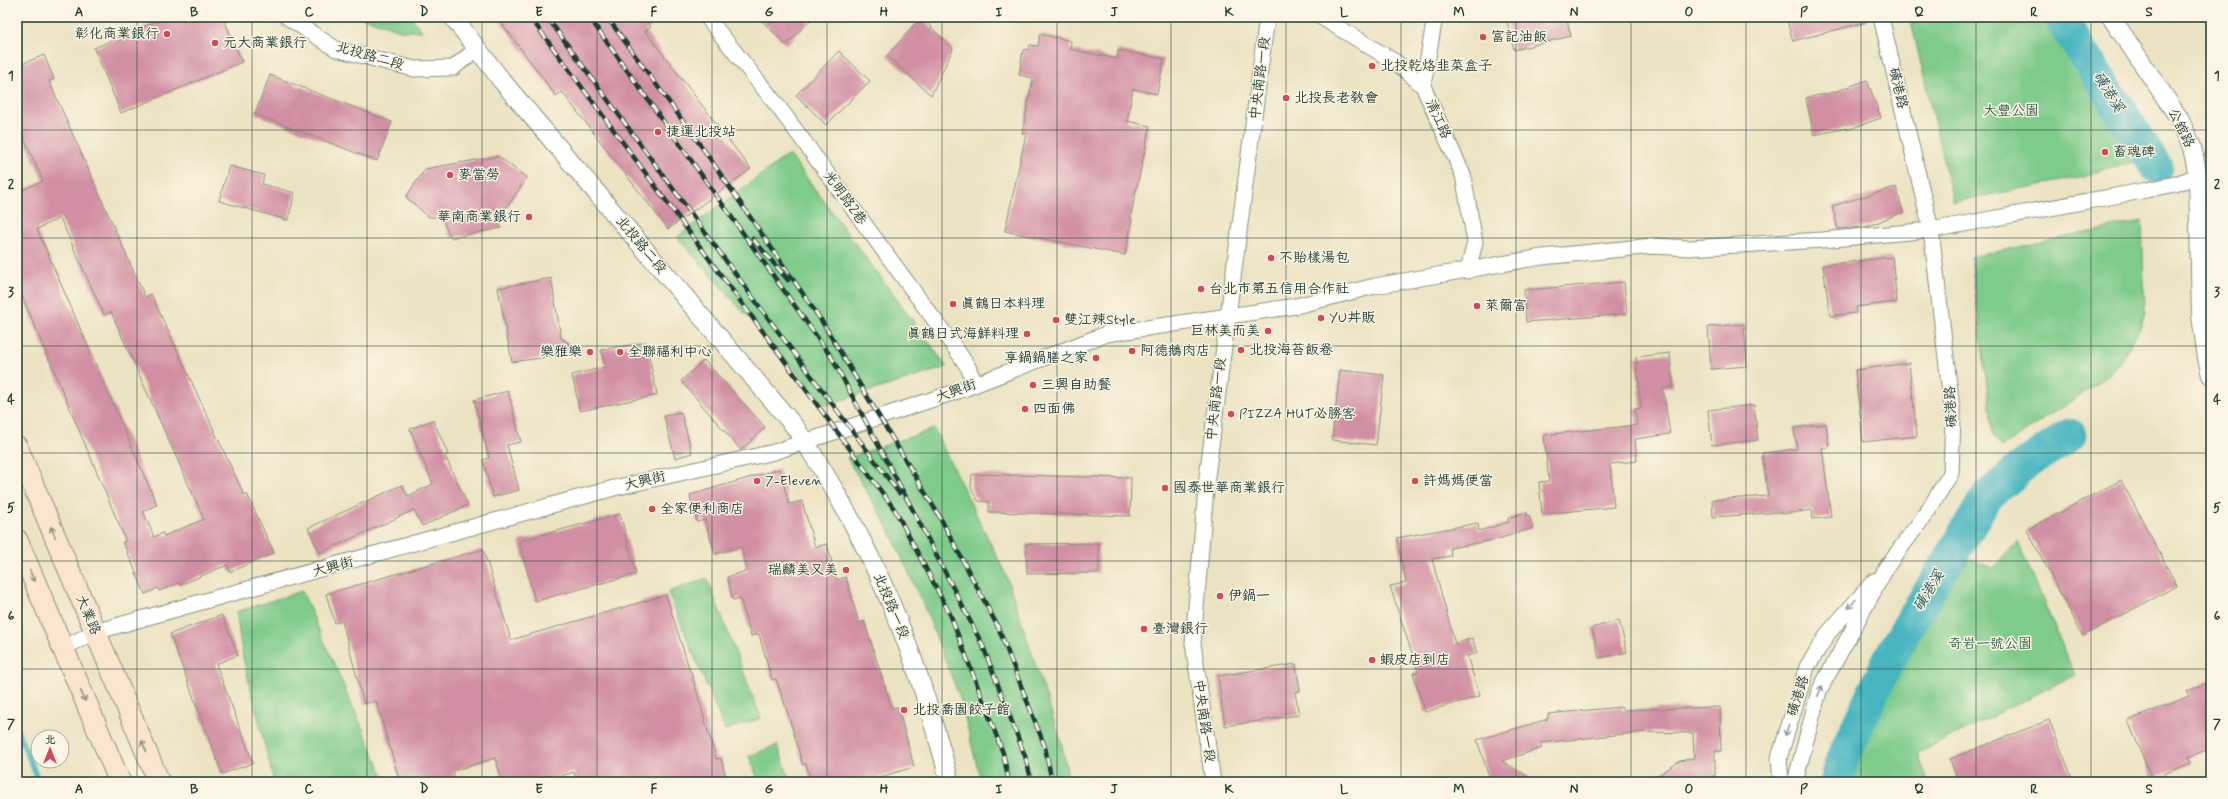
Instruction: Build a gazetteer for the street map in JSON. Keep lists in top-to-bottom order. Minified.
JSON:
{"streets":{"main road":["大業路"],"street":["北投路二段","中央南路一段","磺港路","清江路","公舘路","光明路2巷","大興街","北投路一段"]},"crossings":[["北投路二段","大興街"],["北投路二段","北投路一段"],["中央南路一段","大興街"],["磺港路","大興街"],["清江路","大興街"],["光明路2巷","大興街"],["大興街","北投路一段"],["大興街","大業路"]],"water":["磺港溪"],"parks":["大豐公園","奇岩一號公園"],"places":["彰化商業銀行","富記油飯","元大商業銀行","北投乾烙韭菜盒子","北投長老教會","捷運北投站","畜魂碑","麥當勞","華南商業銀行","不貽樣湯包","台北市第五信用合作社","真鶴日本料理","萊爾富","YU丼販","雙江辣Style","巨林美而美","真鶴日式海鮮料理","北投海苔飯卷","阿德鵝肉店","樂雅樂","全聯福利中心","享鍋鍋膳之家","三興自助餐","四面佛","PIZZA HUT必勝客","7-Eleven","許媽媽便當","國泰世華商業銀行","全家便利商店","瑞麟美又美","伊鍋一","臺灣銀行","蝦皮店到店","北投喬園餃子館"],"north":"top","grid":{"columns":["A","B","C","D","E","F","G","H","I","J","K","L","M","N","O","P","Q","R","S"],"rows":["1","2","3","4","5","6","7"]}}
